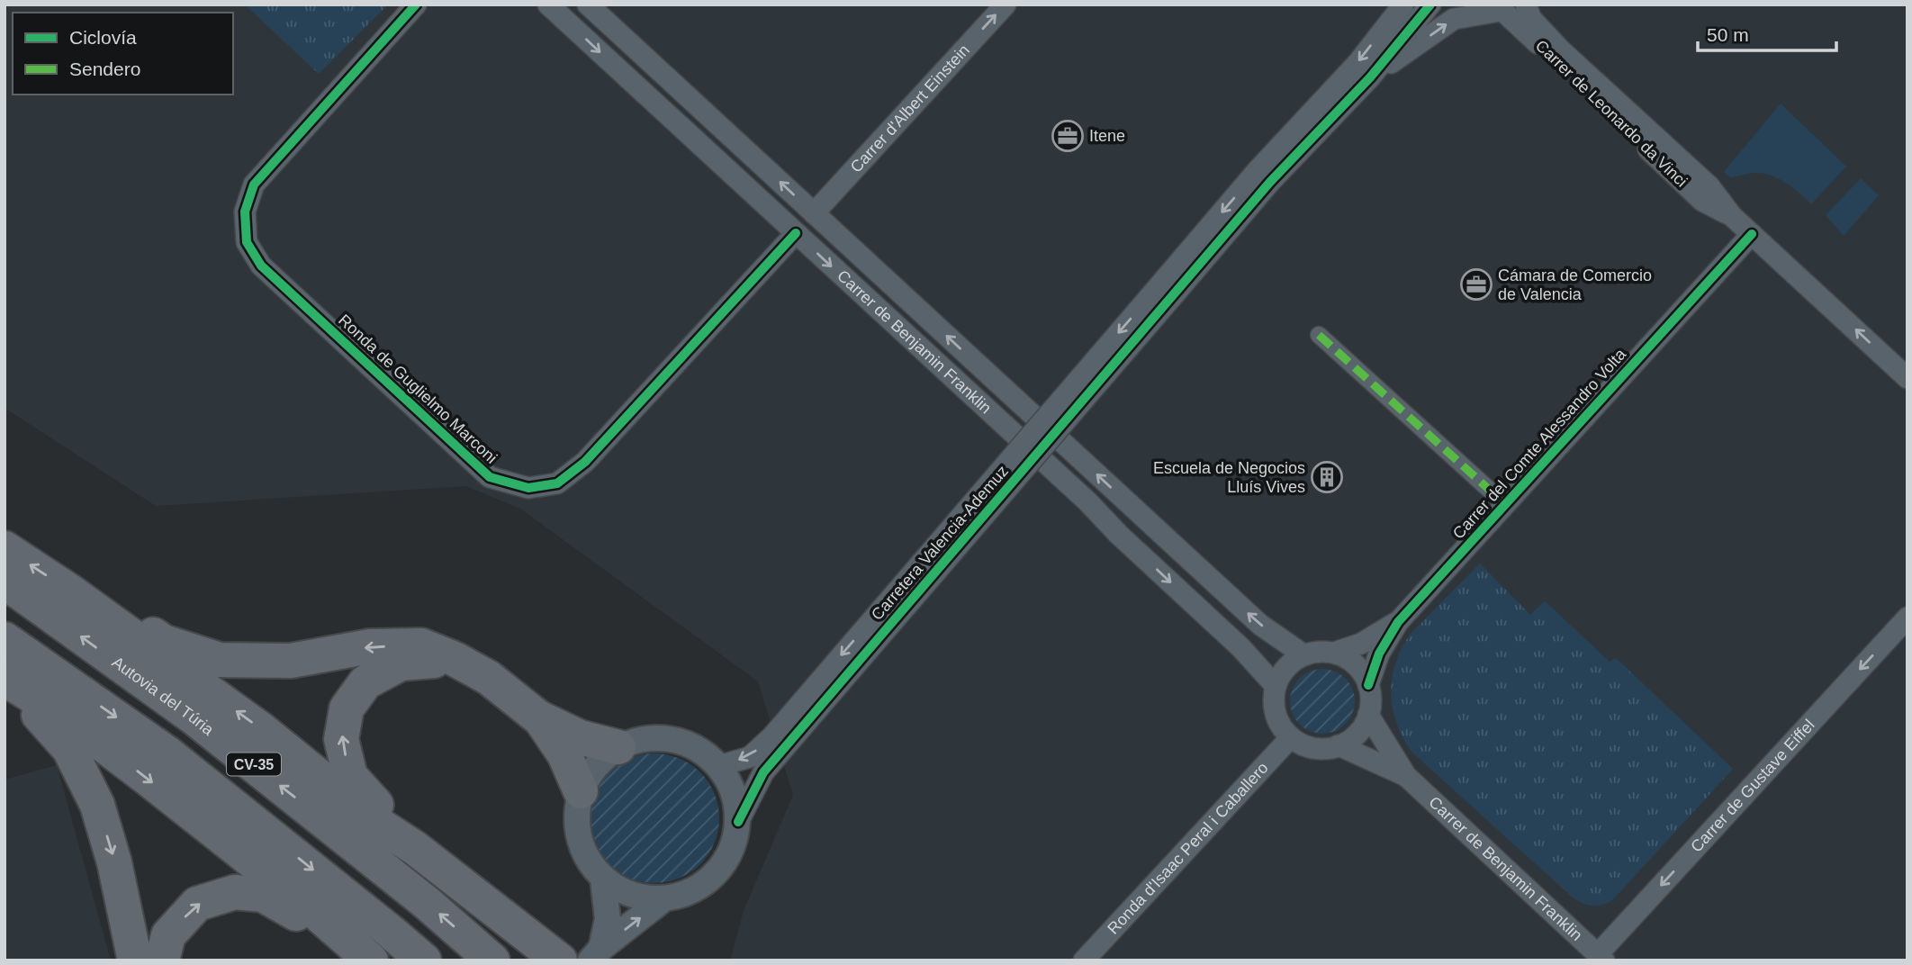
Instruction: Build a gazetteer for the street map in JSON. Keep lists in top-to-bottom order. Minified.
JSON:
{"streets":{"highway":["Autovia del Túria","CV-35"],"street":["Carrer d'Albert Einstein","Carrer de Leonardo da Vinci","Carrer de Benjamin Franklin","Ronda de Guglielmo Marconi","Carrer del Comte Alessandro Volta","Carretera Valencia-Ademuz","Carrer de Gustave Eiffel","Ronda d'Isaac Peral i Caballero"]},"crossings":[["Carrer d'Albert Einstein","Carrer de Benjamin Franklin"],["Carrer de Leonardo da Vinci","Carrer del Comte Alessandro Volta"],["Carrer de Benjamin Franklin","Ronda de Guglielmo Marconi"],["Carrer de Benjamin Franklin","Carrer del Comte Alessandro Volta"],["Carrer de Benjamin Franklin","Carrer de Gustave Eiffel"],["Carrer de Benjamin Franklin","Ronda d'Isaac Peral i Caballero"],["Carrer del Comte Alessandro Volta","Ronda d'Isaac Peral i Caballero"]],"one_way":["Carrer d'Albert Einstein","Carrer de Gustave Eiffel"],"places":{"office":["Itene","Cámara de Comercio de Valencia"],"building":["Escuela de Negocios Lluís Vives"]},"legend":["Ciclovía","Sendero"],"scale_bar":"50 m"}
